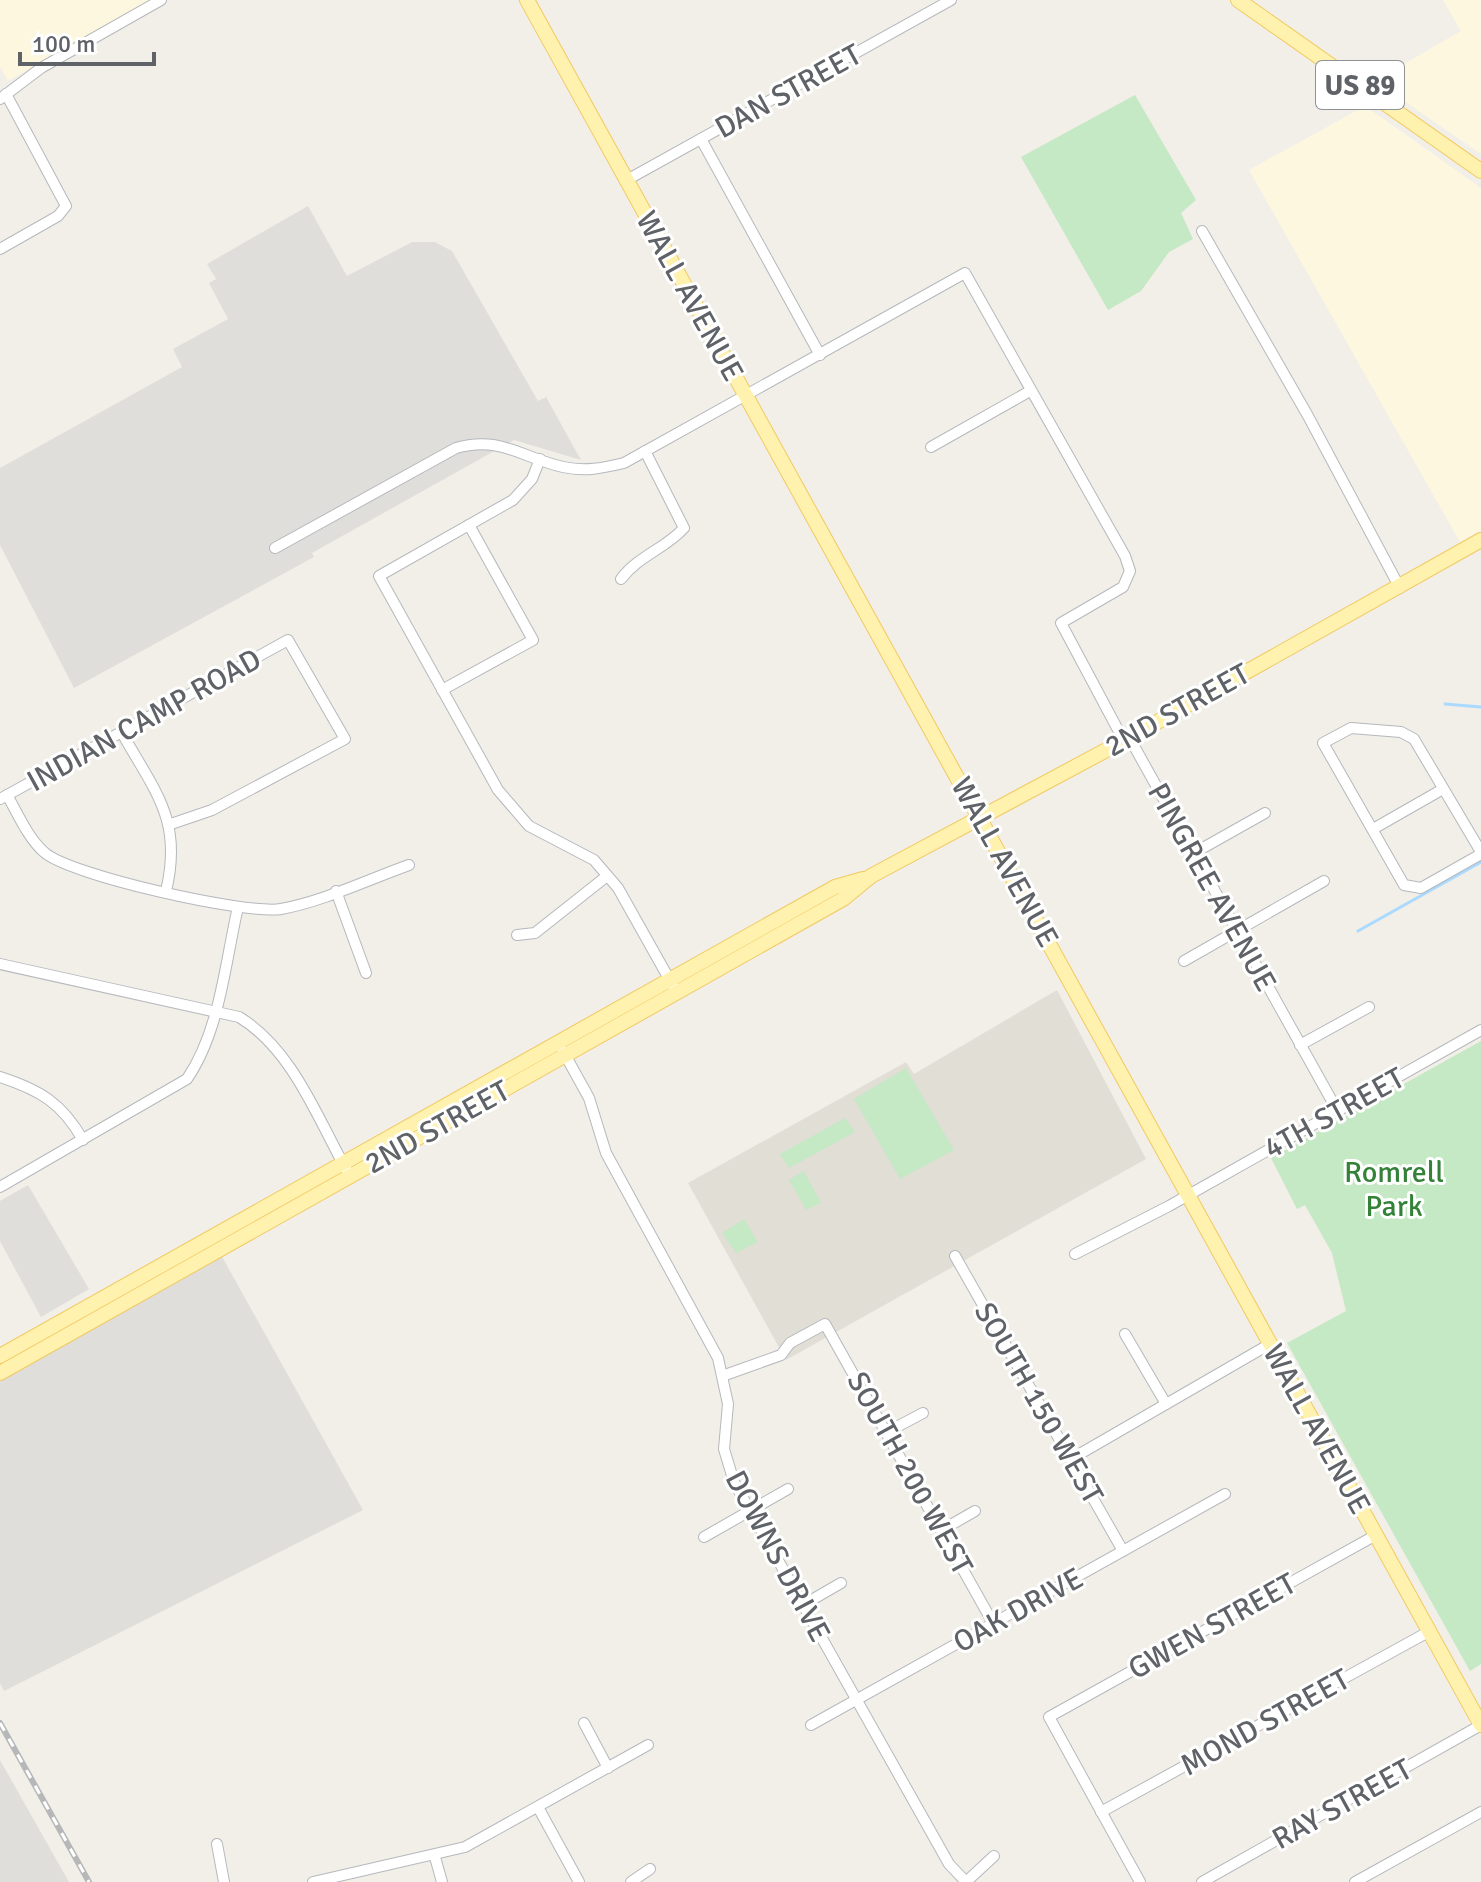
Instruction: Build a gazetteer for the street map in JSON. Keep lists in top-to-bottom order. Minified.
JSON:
{"streets":{"main road":["US 89","WALL AVENUE","2ND STREET"],"street":["DAN STREET","INDIAN CAMP ROAD","PINGREE AVENUE","4TH STREET","SOUTH 150 WEST","SOUTH 200 WEST","DOWNS DRIVE","OAK DRIVE","GWEN STREET","MOND STREET","RAY STREET"]},"crossings":[["DAN STREET","WALL AVENUE"],["WALL AVENUE","2ND STREET"],["WALL AVENUE","4TH STREET"],["WALL AVENUE","GWEN STREET"],["WALL AVENUE","MOND STREET"],["WALL AVENUE","RAY STREET"],["2ND STREET","PINGREE AVENUE"],["2ND STREET","DOWNS DRIVE"],["PINGREE AVENUE","4TH STREET"],["SOUTH 150 WEST","OAK DRIVE"],["SOUTH 200 WEST","DOWNS DRIVE"],["SOUTH 200 WEST","OAK DRIVE"],["DOWNS DRIVE","OAK DRIVE"],["GWEN STREET","MOND STREET"]],"parks":["Romrell Park"],"scale_bar":"100 m"}
